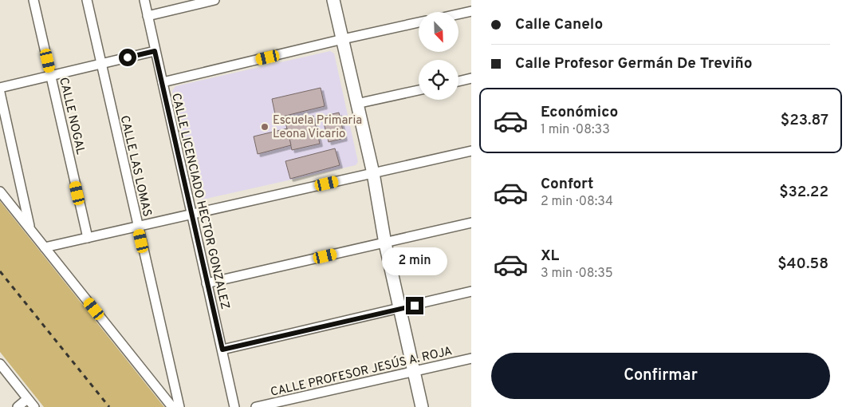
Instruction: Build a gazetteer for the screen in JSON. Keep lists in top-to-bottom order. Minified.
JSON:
{"streets":{"street":["CALLE NOGAL","CALLE LAS LOMAS","CALLE LICENCIADO HECTOR GONZALEZ","CALLE PROFESOR JESÚS A. ROJA"]},"places":["Escuela Primaria Leona Vicario"],"north":"bottom right","page":{"banner":["Calle Canelo","Calle Profesor Germán De Treviño"],"list":[{"name":"Económico","note":"1 min · 08:33","value":"$23.87"},{"name":"Confort","note":"2 min · 08:34","value":"$32.22"},{"name":"XL","note":"3 min · 08:35","value":"$40.58"}],"bubble":"2 min","buttons":"Confirmar"}}
